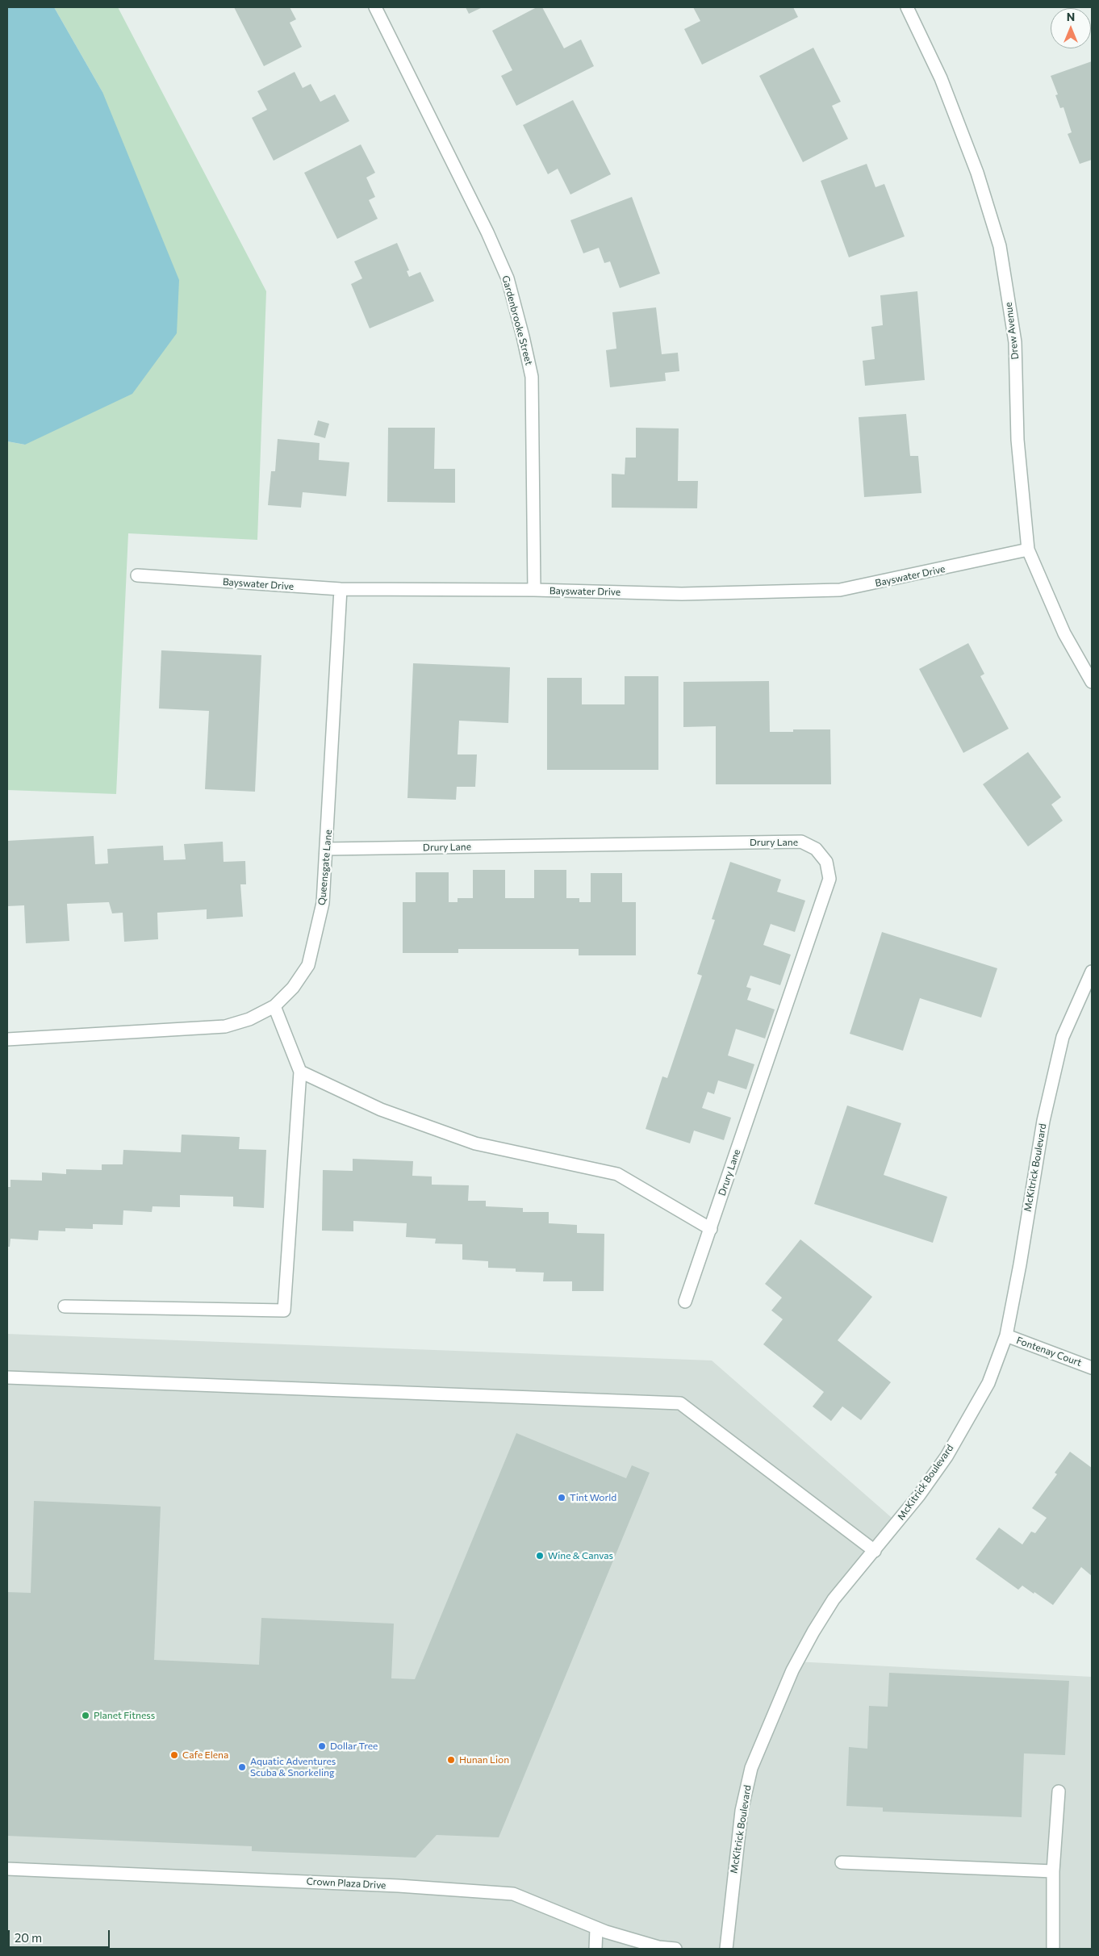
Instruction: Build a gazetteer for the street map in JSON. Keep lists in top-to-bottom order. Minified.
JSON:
{"streets":{"street":["Gardenbrooke Street","Drew Avenue","Bayswater Drive","Drury Lane","Queensgate Lane","McKitrick Boulevard","Fontenay Court","Crown Plaza Drive"]},"crossings":[["Gardenbrooke Street","Bayswater Drive"],["Drew Avenue","Bayswater Drive"],["Bayswater Drive","Queensgate Lane"],["Drury Lane","Queensgate Lane"],["McKitrick Boulevard","Fontenay Court"]],"places":["Tint World","Wine & Canvas","Planet Fitness","Dollar Tree","Cafe Elena","Hunan Lion","Aquatic Adventures Scuba & Snorkeling"],"scale_bar":"20 m","north":"top"}
